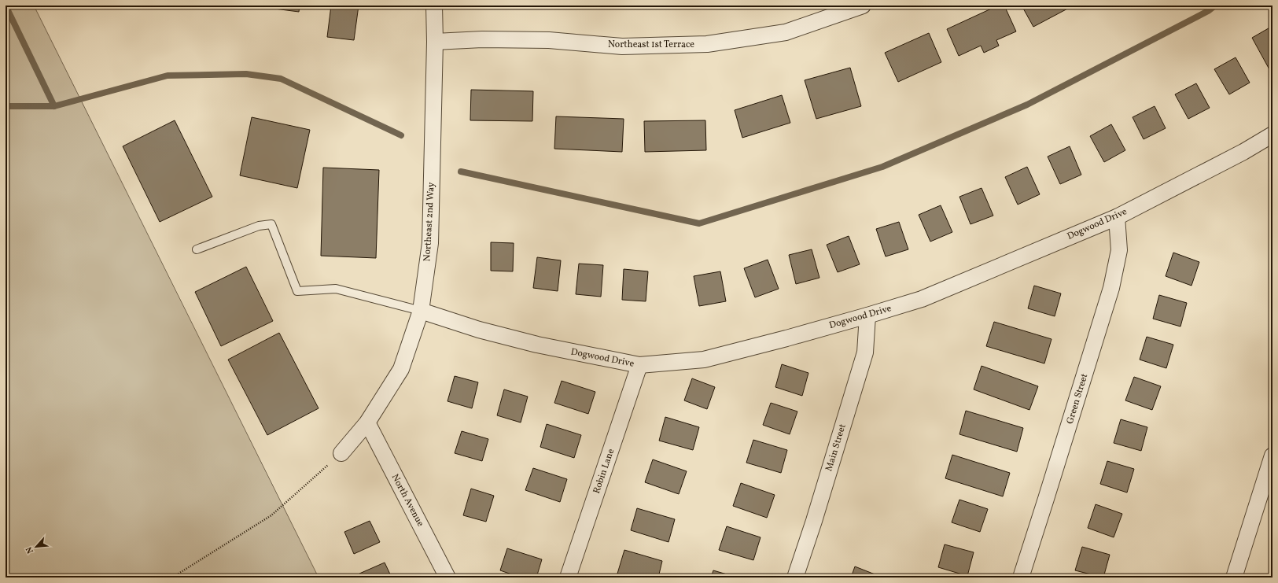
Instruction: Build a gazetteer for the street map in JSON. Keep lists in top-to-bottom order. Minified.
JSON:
{"streets":{"street":["Northeast 1st Terrace","Northeast 2nd Way","Dogwood Drive","Green Street","Main Street","Robin Lane","North Avenue"]},"crossings":[["Northeast 1st Terrace","Northeast 2nd Way"],["Northeast 2nd Way","Dogwood Drive"],["Northeast 2nd Way","North Avenue"],["Dogwood Drive","Green Street"],["Dogwood Drive","Main Street"],["Dogwood Drive","Robin Lane"]],"north":"bottom left"}
